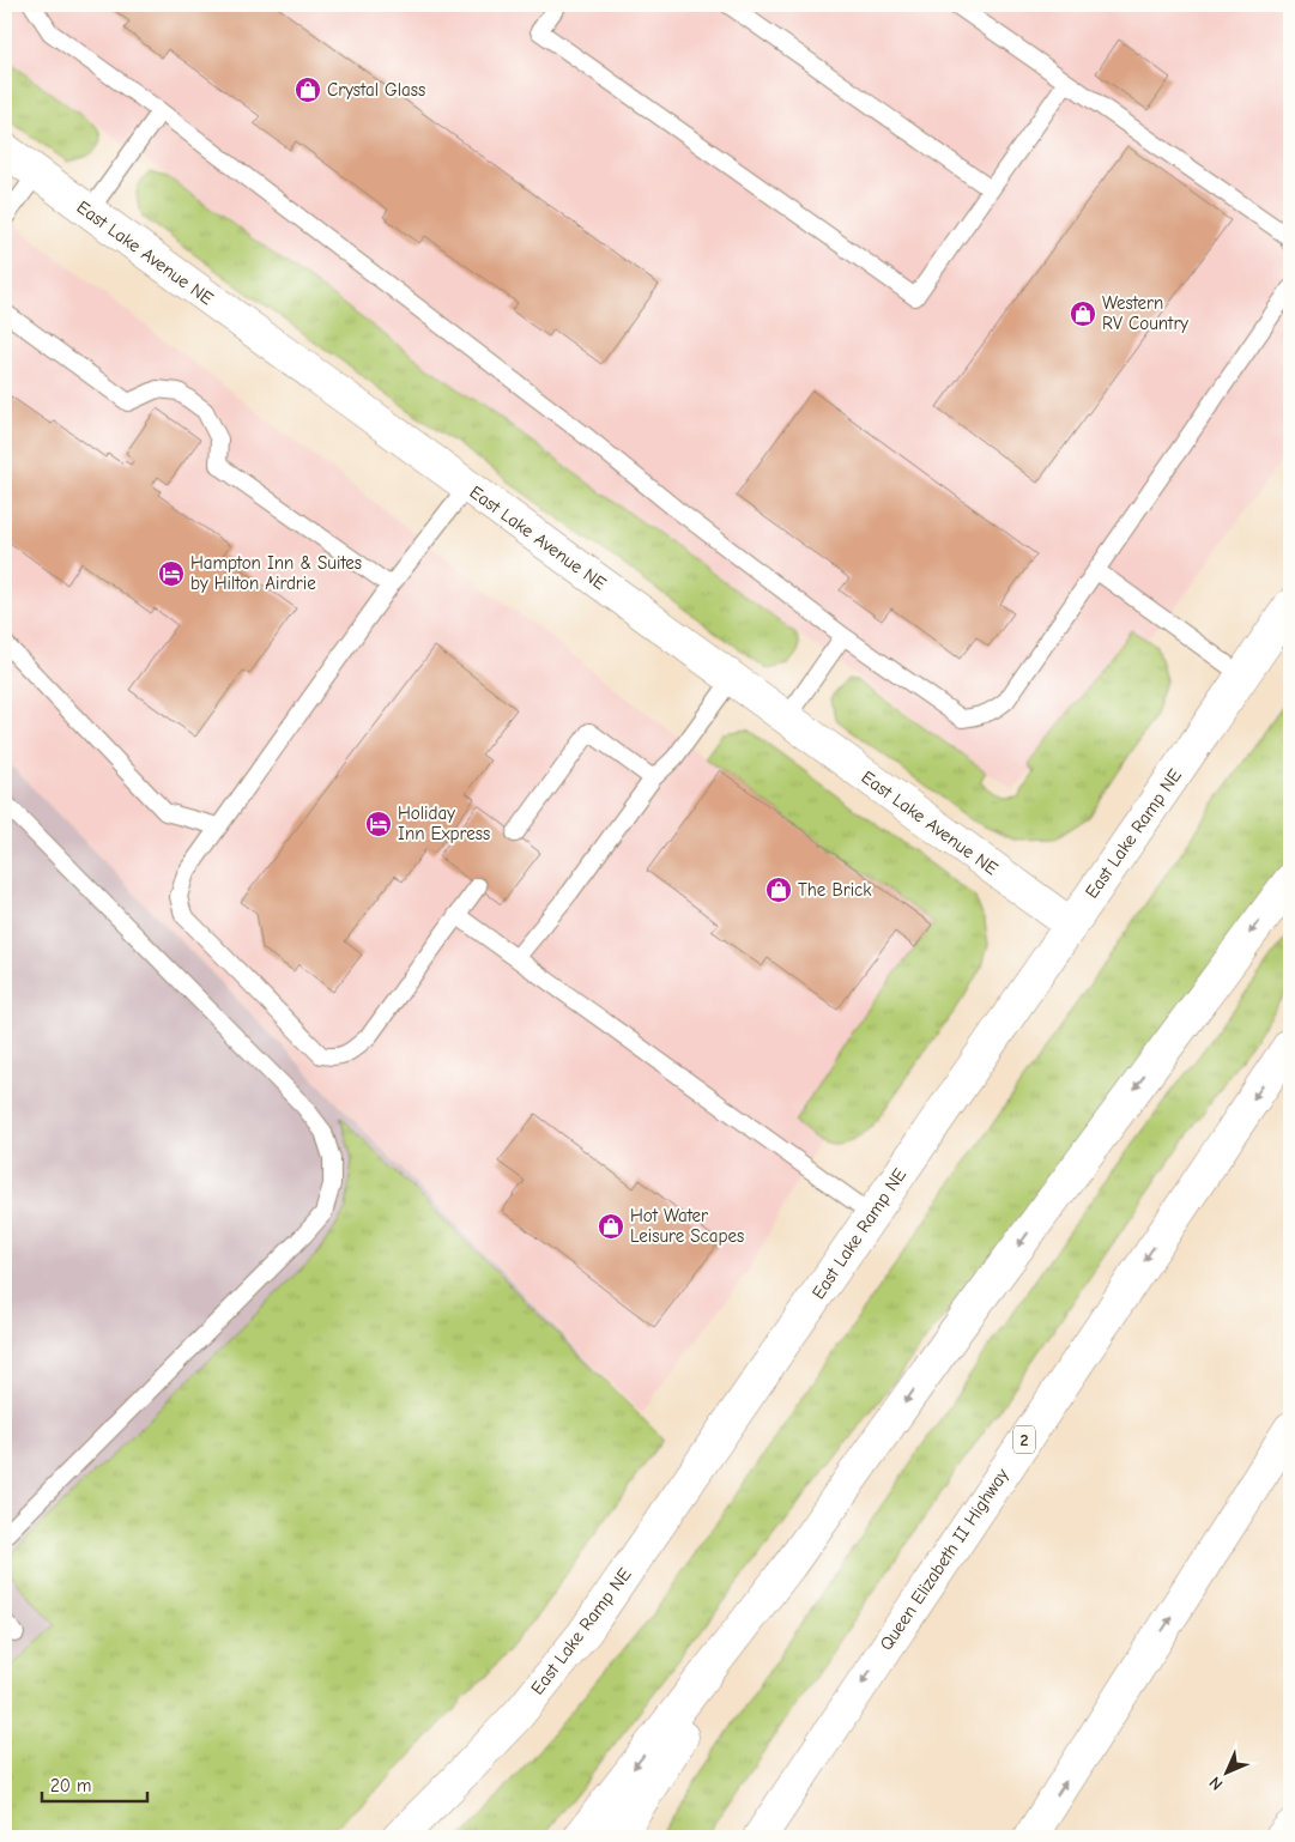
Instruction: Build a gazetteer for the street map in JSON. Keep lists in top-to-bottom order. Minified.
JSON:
{"streets":{"main road":["East Lake Avenue NE","East Lake Ramp NE","2","Queen Elizabeth II Highway"]},"crossings":[["East Lake Avenue NE","East Lake Ramp NE"]],"places":{"shop":["Crystal Glass","Western RV Country","The Brick","Hot Water Leisure Scapes"],"hotel":["Hampton Inn & Suites by Hilton Airdrie","Holiday Inn Express"]},"scale_bar":"20 m","north":"bottom left"}
